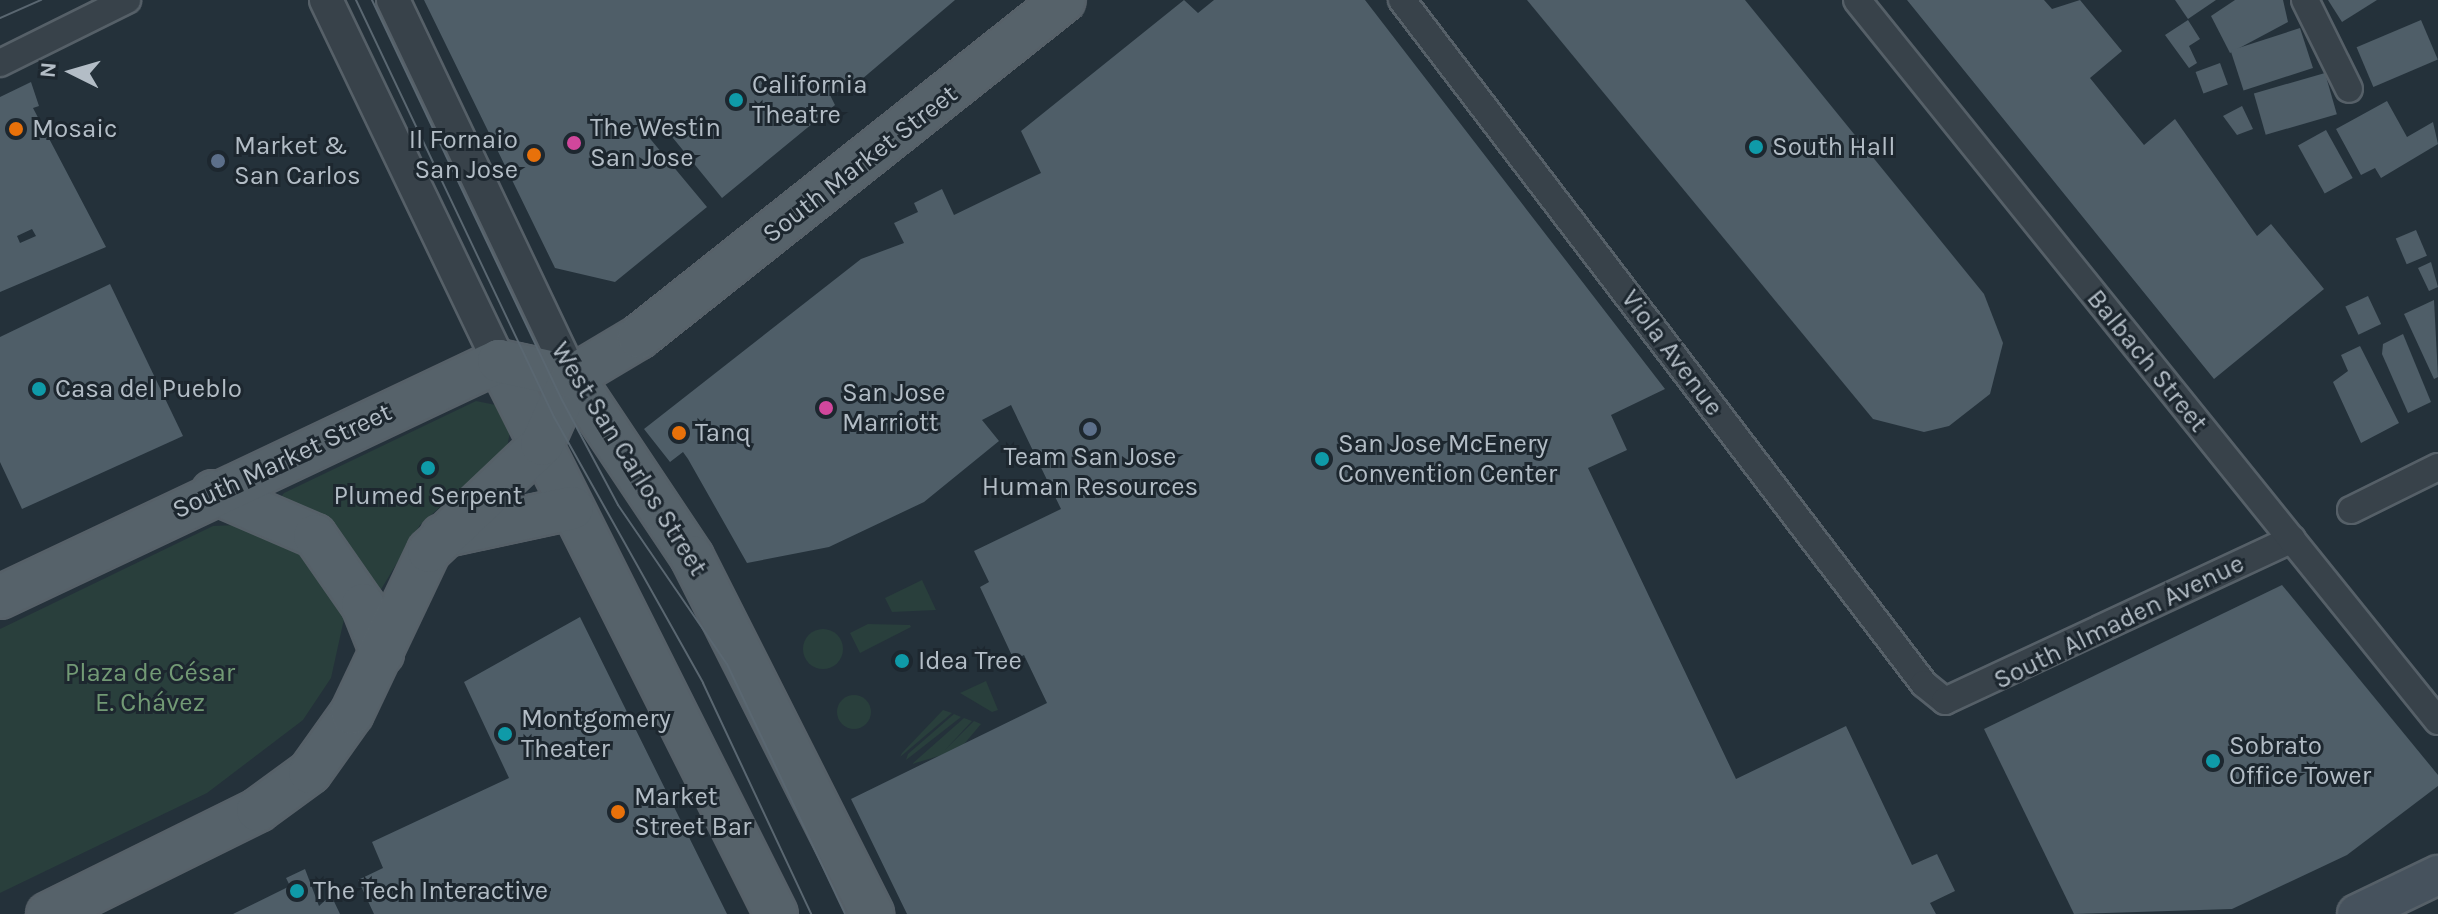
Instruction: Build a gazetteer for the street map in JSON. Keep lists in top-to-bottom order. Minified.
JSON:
{"streets":{"main road":["South Market Street","West San Carlos Street"],"street":["Viola Avenue","Balbach Street","South Almaden Avenue"]},"crossings":[["South Market Street","West San Carlos Street"],["Viola Avenue","South Almaden Avenue"],["Balbach Street","South Almaden Avenue"]],"parks":["Plaza de César E. Chávez"],"places":["California Theatre","Mosaic","The Westin San Jose","South Hall","Il Fornaio San Jose","Market & San Carlos","Casa del Pueblo","San Jose Marriott","Team San Jose Human Resources","Tanq","San Jose McEnery Convention Center","Plumed Serpent","Idea Tree","Montgomery Theater","Sobrato Office Tower","Market Street Bar","The Tech Interactive"],"north":"left"}
